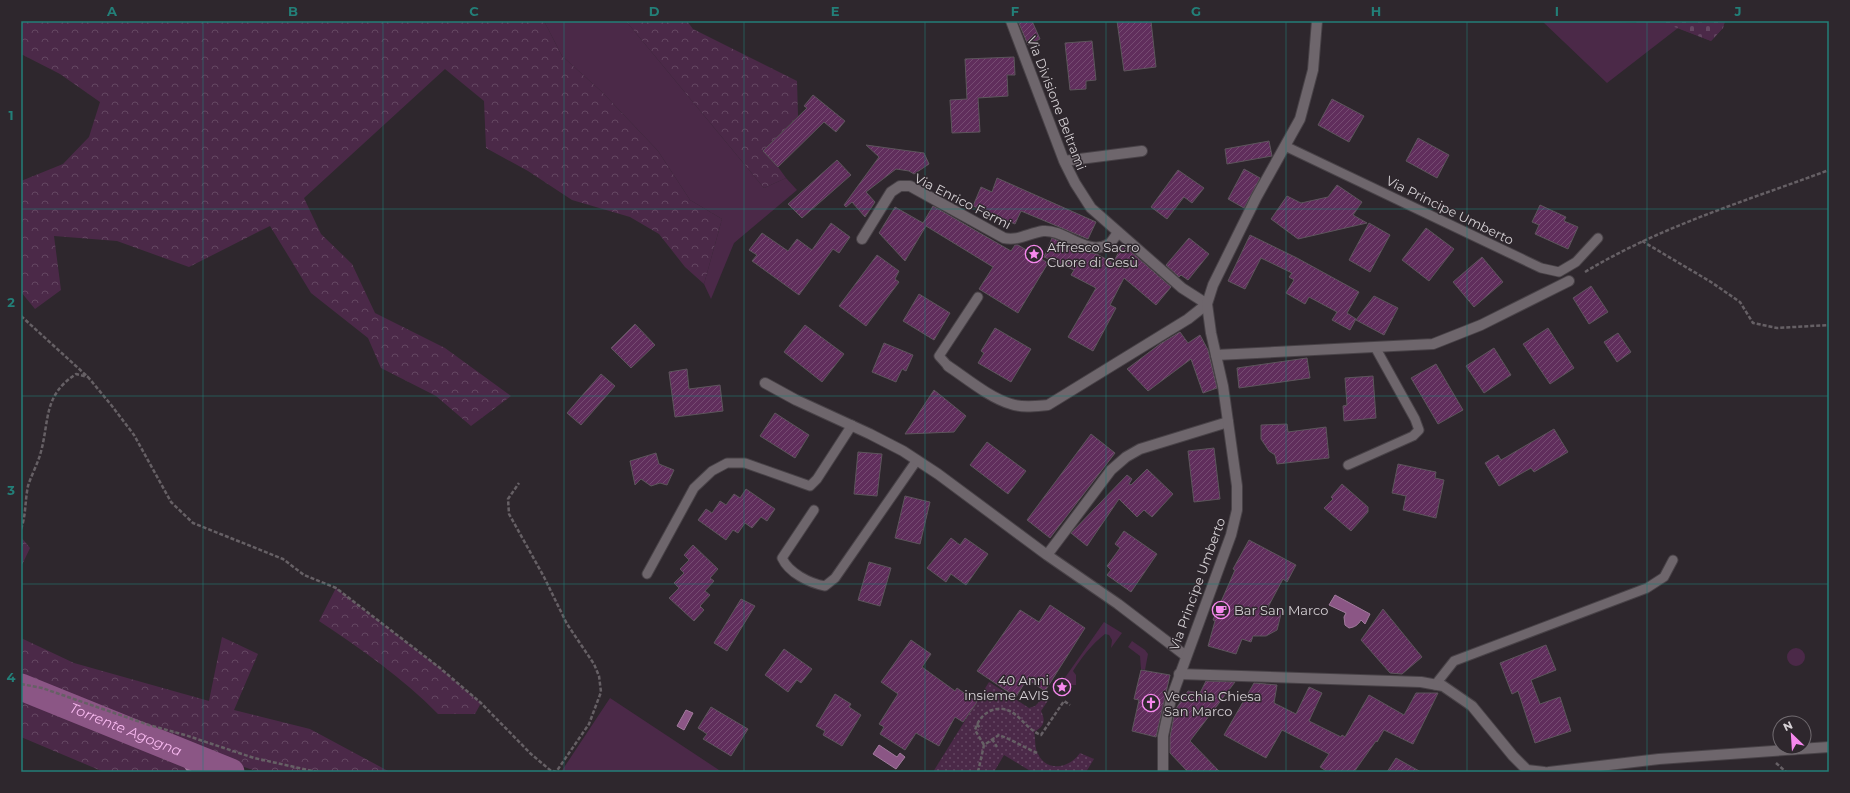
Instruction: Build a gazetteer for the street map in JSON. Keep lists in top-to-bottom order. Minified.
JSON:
{"streets":{"street":["Via Divisione Beltrami","Via Enrico Fermi","Via Principe Umberto"]},"crossings":[["Via Divisione Beltrami","Via Enrico Fermi"],["Via Divisione Beltrami","Via Principe Umberto"]],"water":["Torrente Agogna"],"places":{"place":["Affresco Sacro Cuore di Gesù","40 Anni insieme AVIS"],"cafe":["Bar San Marco"],"church":["Vecchia Chiesa San Marco"]},"north":"top left","grid":{"columns":["A","B","C","D","E","F","G","H","I","J"],"rows":["1","2","3","4"]}}
